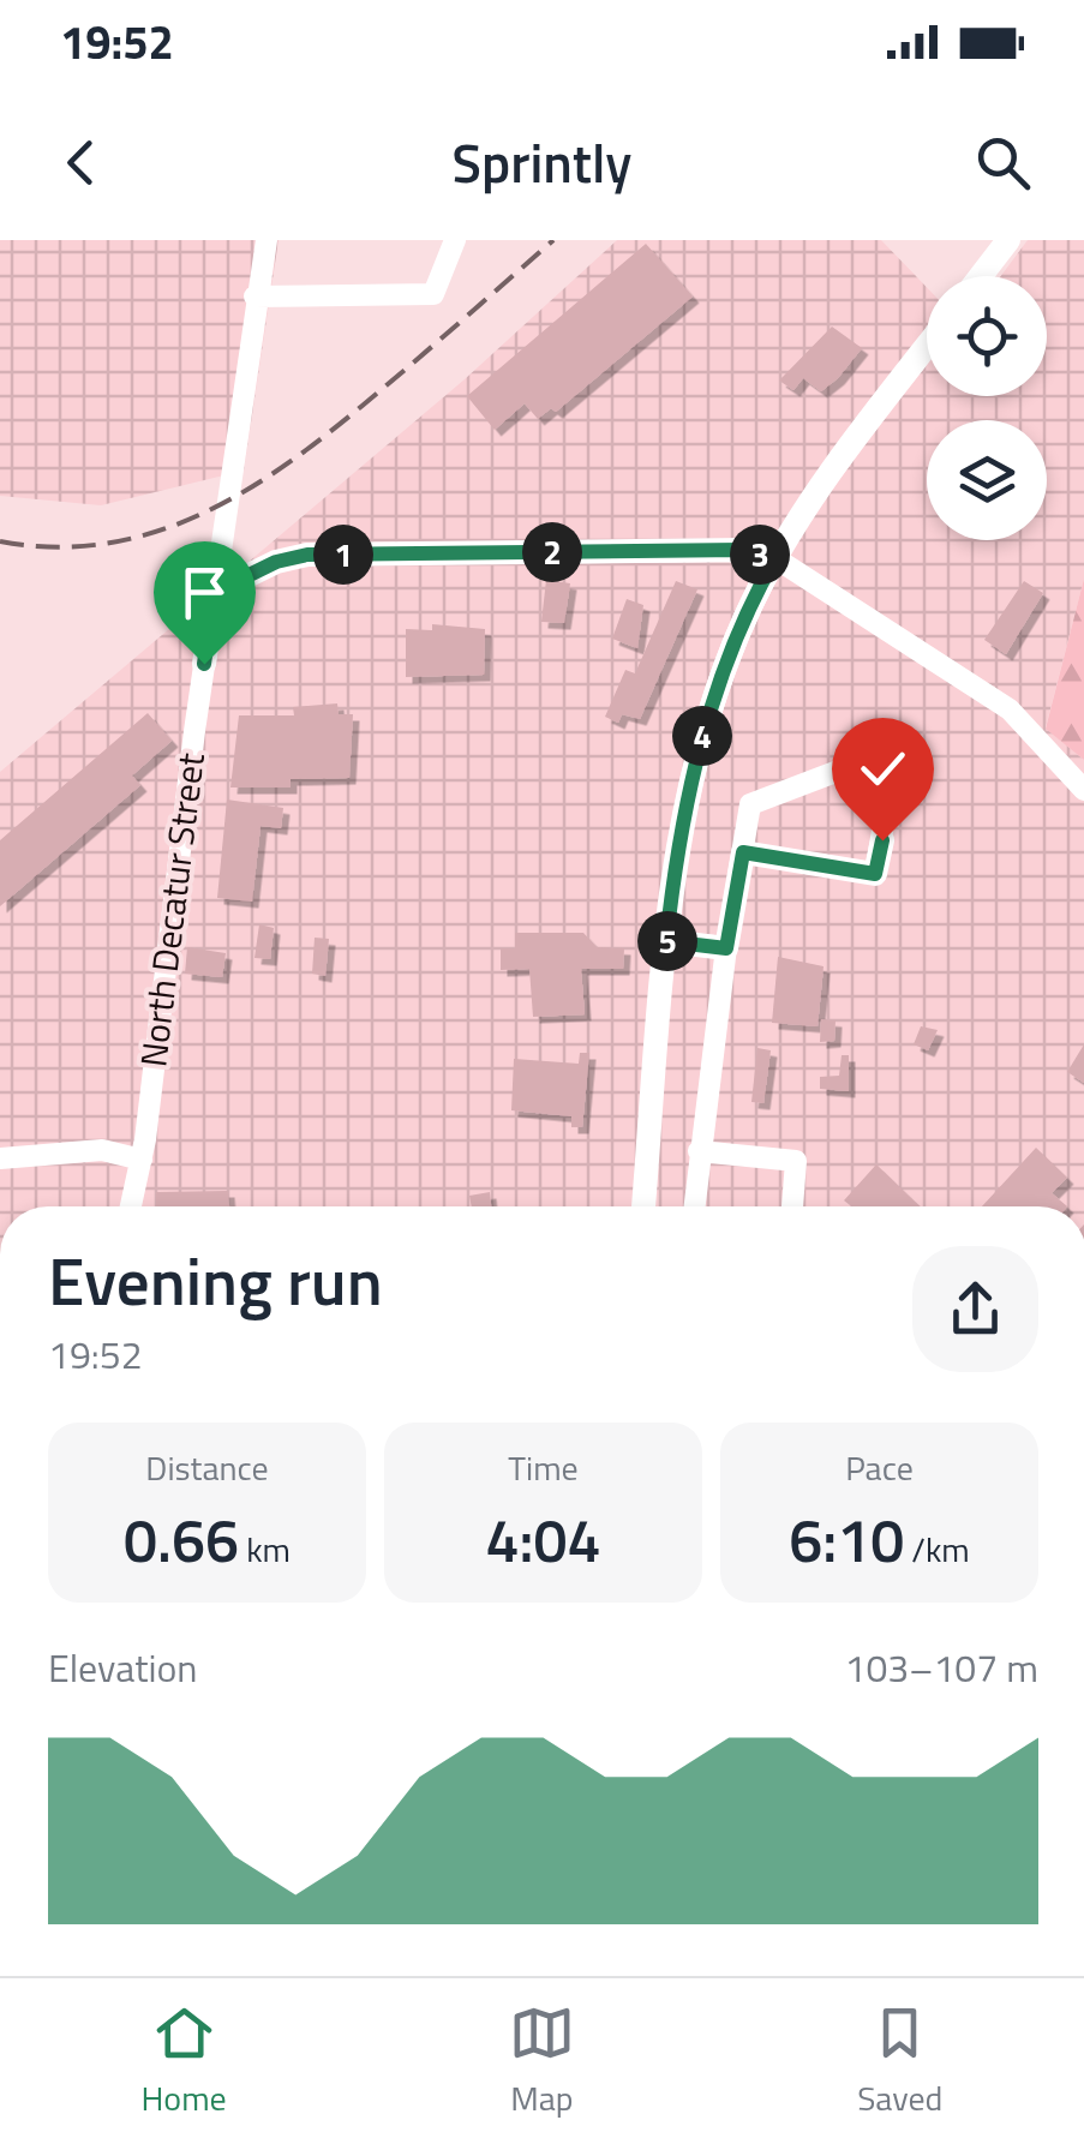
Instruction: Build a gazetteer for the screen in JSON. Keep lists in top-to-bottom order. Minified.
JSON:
{"streets":{"street":["North Decatur Street"]},"page":{"status":"19:52","header":"Sprintly","pins":["2","1","3","4","5"],"heading":["Evening run","19:52"],"stats":[["Distance","0.66 km"],["Time","4:04"],["Pace","6:10 /km"]],"chart":["Elevation","103–107 m"],"tabs":["Home","Map","Saved"]}}
